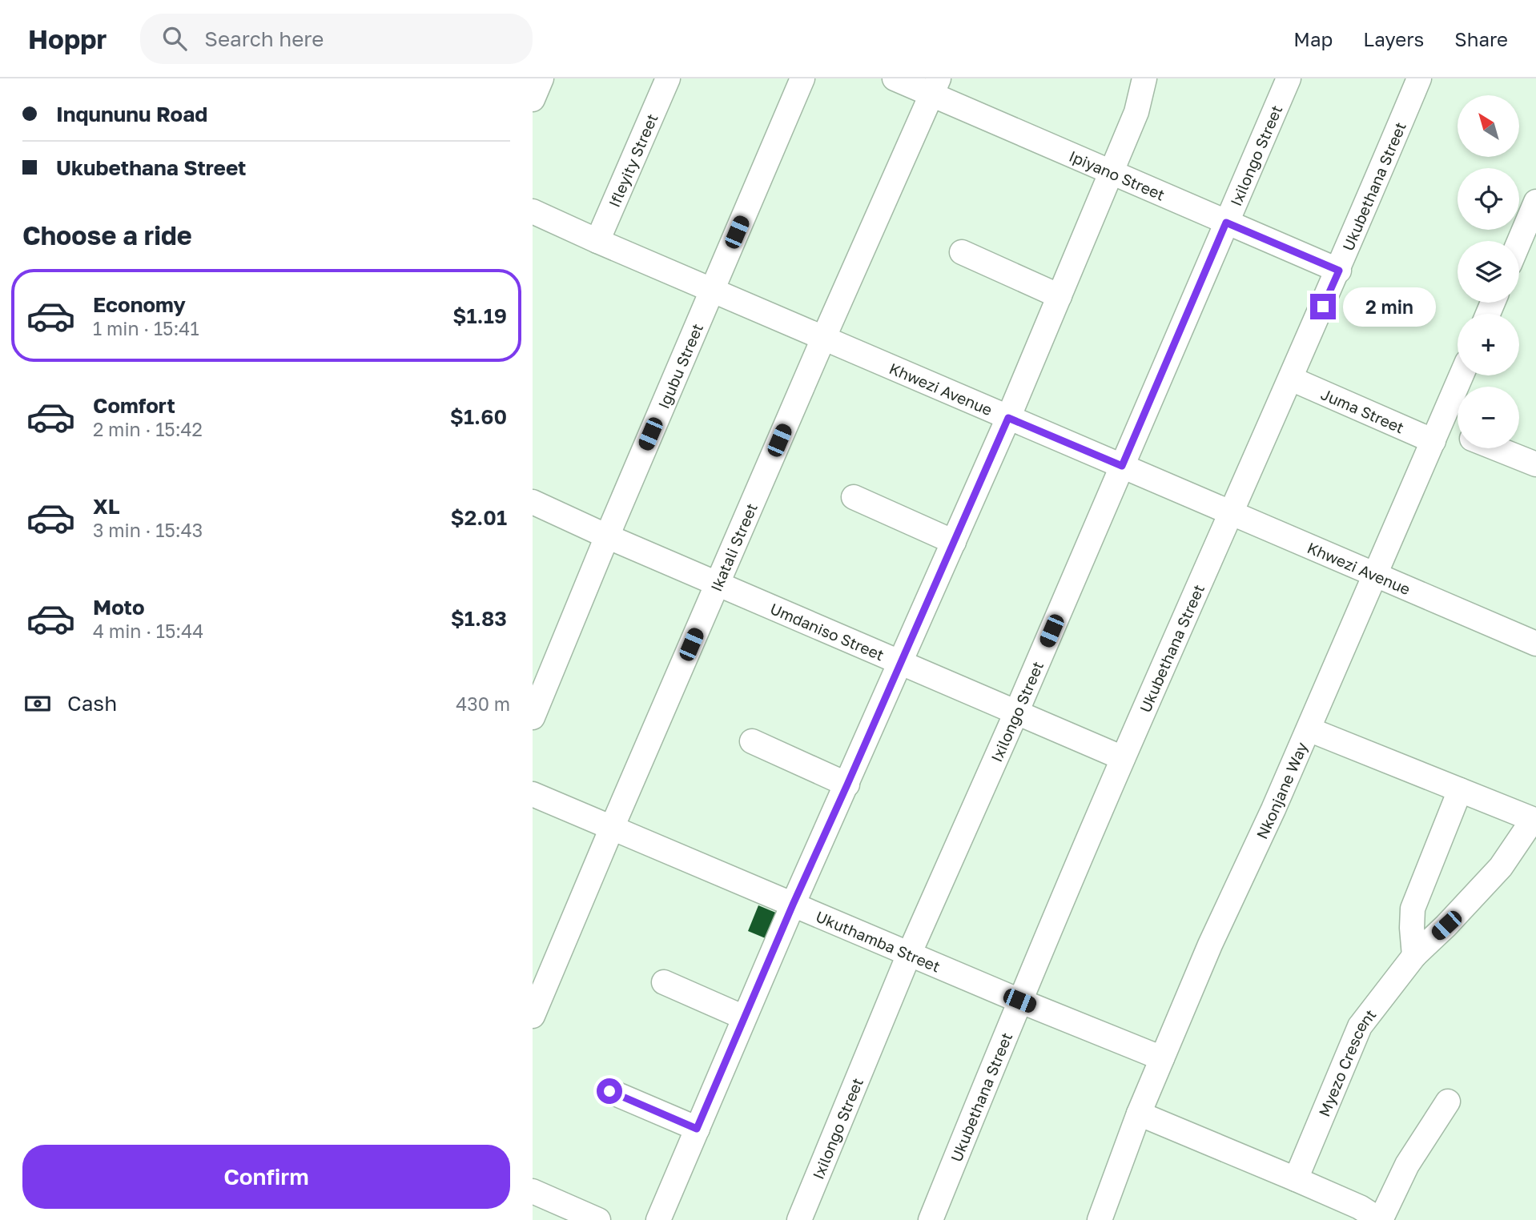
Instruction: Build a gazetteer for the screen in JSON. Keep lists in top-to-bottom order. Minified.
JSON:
{"streets":{"street":["Ixilongo Street","Ifleyity Street","Ipiyano Street","Ukubethana Street","Igubu Street","Khwezi Avenue","Juma Street","Ikatali Street","Umdaniso Street","Nkonjane Way","Ukuthamba Street","Myezo Crescent"]},"crossings":[["Ixilongo Street","Ipiyano Street"],["Ixilongo Street","Khwezi Avenue"],["Ixilongo Street","Umdaniso Street"],["Ixilongo Street","Ukuthamba Street"],["Ifleyity Street","Khwezi Avenue"],["Ipiyano Street","Ukubethana Street"],["Ipiyano Street","Ikatali Street"],["Ukubethana Street","Khwezi Avenue"],["Ukubethana Street","Juma Street"],["Ukubethana Street","Umdaniso Street"],["Ukubethana Street","Ukuthamba Street"],["Igubu Street","Khwezi Avenue"],["Igubu Street","Umdaniso Street"],["Khwezi Avenue","Ikatali Street"],["Khwezi Avenue","Nkonjane Way"],["Juma Street","Nkonjane Way"],["Ikatali Street","Umdaniso Street"],["Ikatali Street","Ukuthamba Street"],["Nkonjane Way","Ukuthamba Street"],["Nkonjane Way","Myezo Crescent"]],"north":"top left","page":{"header":"Hoppr","search":"Search here","nav":["Map","Layers","Share"],"banner":["Inqununu Road","Ukubethana Street"],"map_buttons":["+","−"],"heading":"Choose a ride","list":[{"name":"Economy","note":"1 min · 15:41","value":"$1.19"},{"name":"Comfort","note":"2 min · 15:42","value":"$1.60"},{"name":"XL","note":"3 min · 15:43","value":"$2.01"},{"name":"Moto","note":"4 min · 15:44","value":"$1.83"}],"bubble":"2 min","pay":["Cash","430 m"],"buttons":"Confirm"}}
